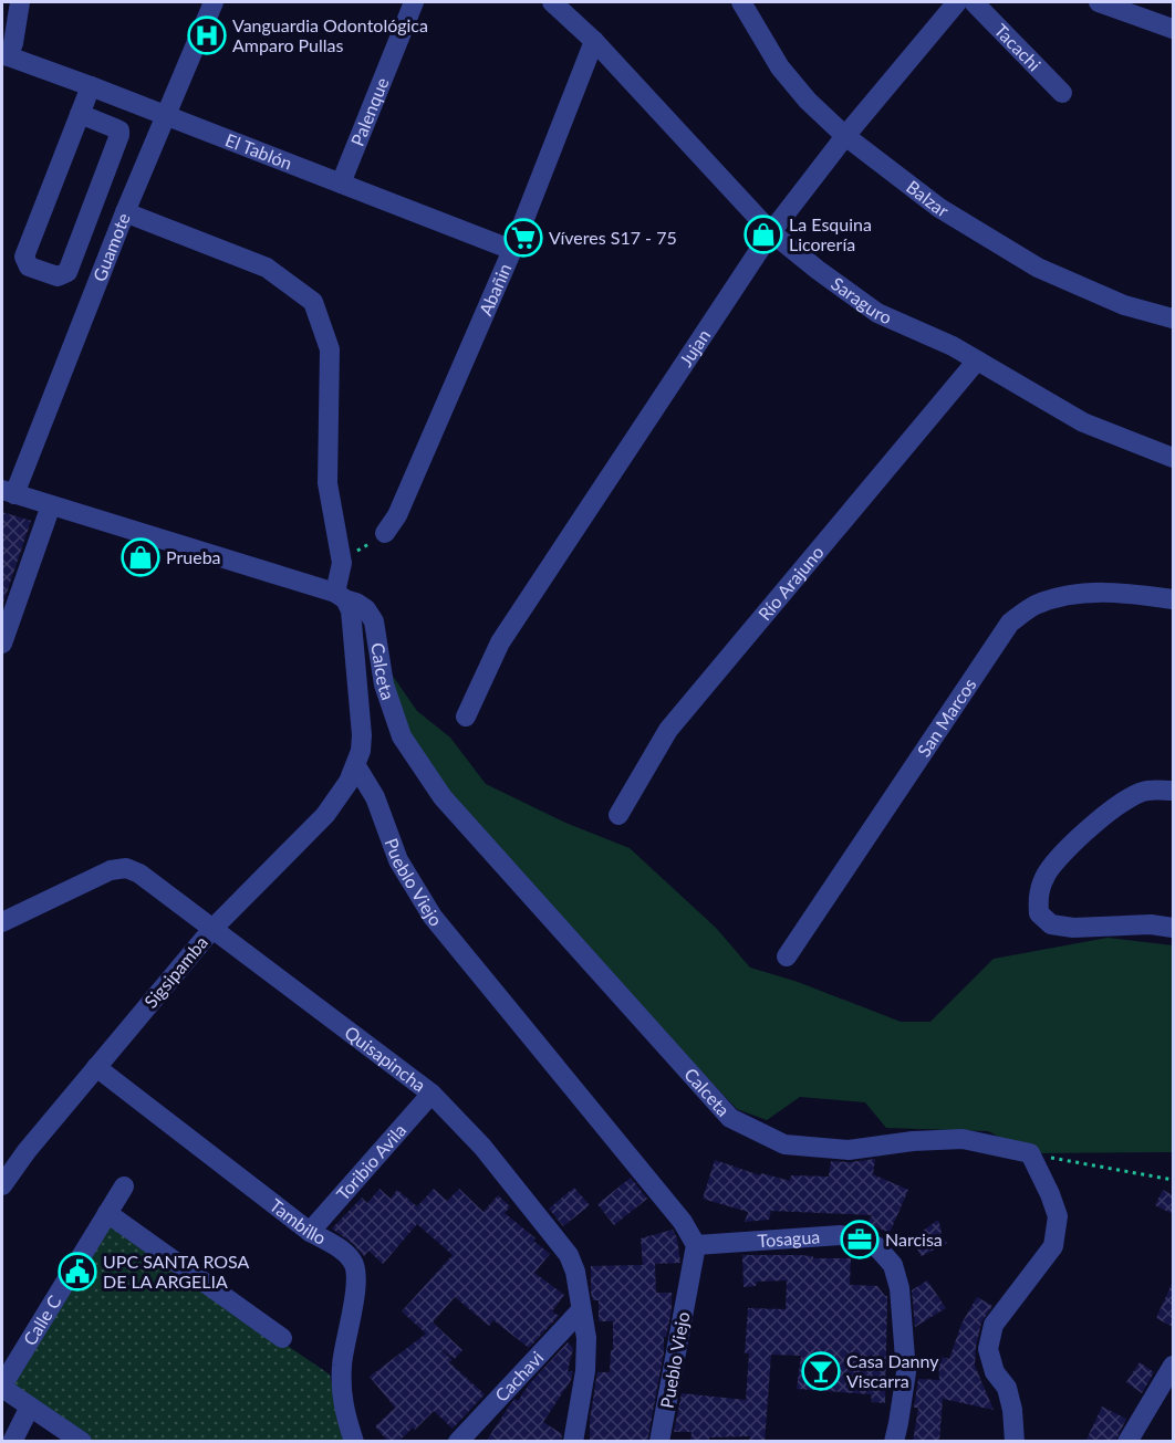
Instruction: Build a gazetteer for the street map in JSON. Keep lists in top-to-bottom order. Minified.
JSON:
{"streets":{"street":["Tacachi","Palenque","El Tablón","Balzar","Guamote","Abañin","Saraguro","Jujan","Río Arajuno","Calceta","San Marcos","Pueblo Viejo","Sigsipamba","Quisapincha","Toribio Avila","Tambillo","Tosagua","Calle C","Cachavi"]},"crossings":[["Palenque","El Tablón"],["El Tablón","Guamote"],["El Tablón","Abañin"],["Balzar","Jujan"],["Abañin","Saraguro"],["Saraguro","Jujan"],["Saraguro","Río Arajuno"],["Pueblo Viejo","Sigsipamba"],["Pueblo Viejo","Tosagua"],["Sigsipamba","Quisapincha"],["Sigsipamba","Tambillo"],["Quisapincha","Toribio Avila"],["Quisapincha","Cachavi"],["Toribio Avila","Tambillo"]],"places":{"hospital":["Vanguardia Odontológica Amparo Pullas"],"shop":["La Esquina Licorería","Prueba"],"supermarket":["Víveres S17 - 75"],"office":["Narcisa"],"public building":["UPC SANTA ROSA DE LA ARGELIA"],"bar":["Casa Danny Viscarra"]}}
